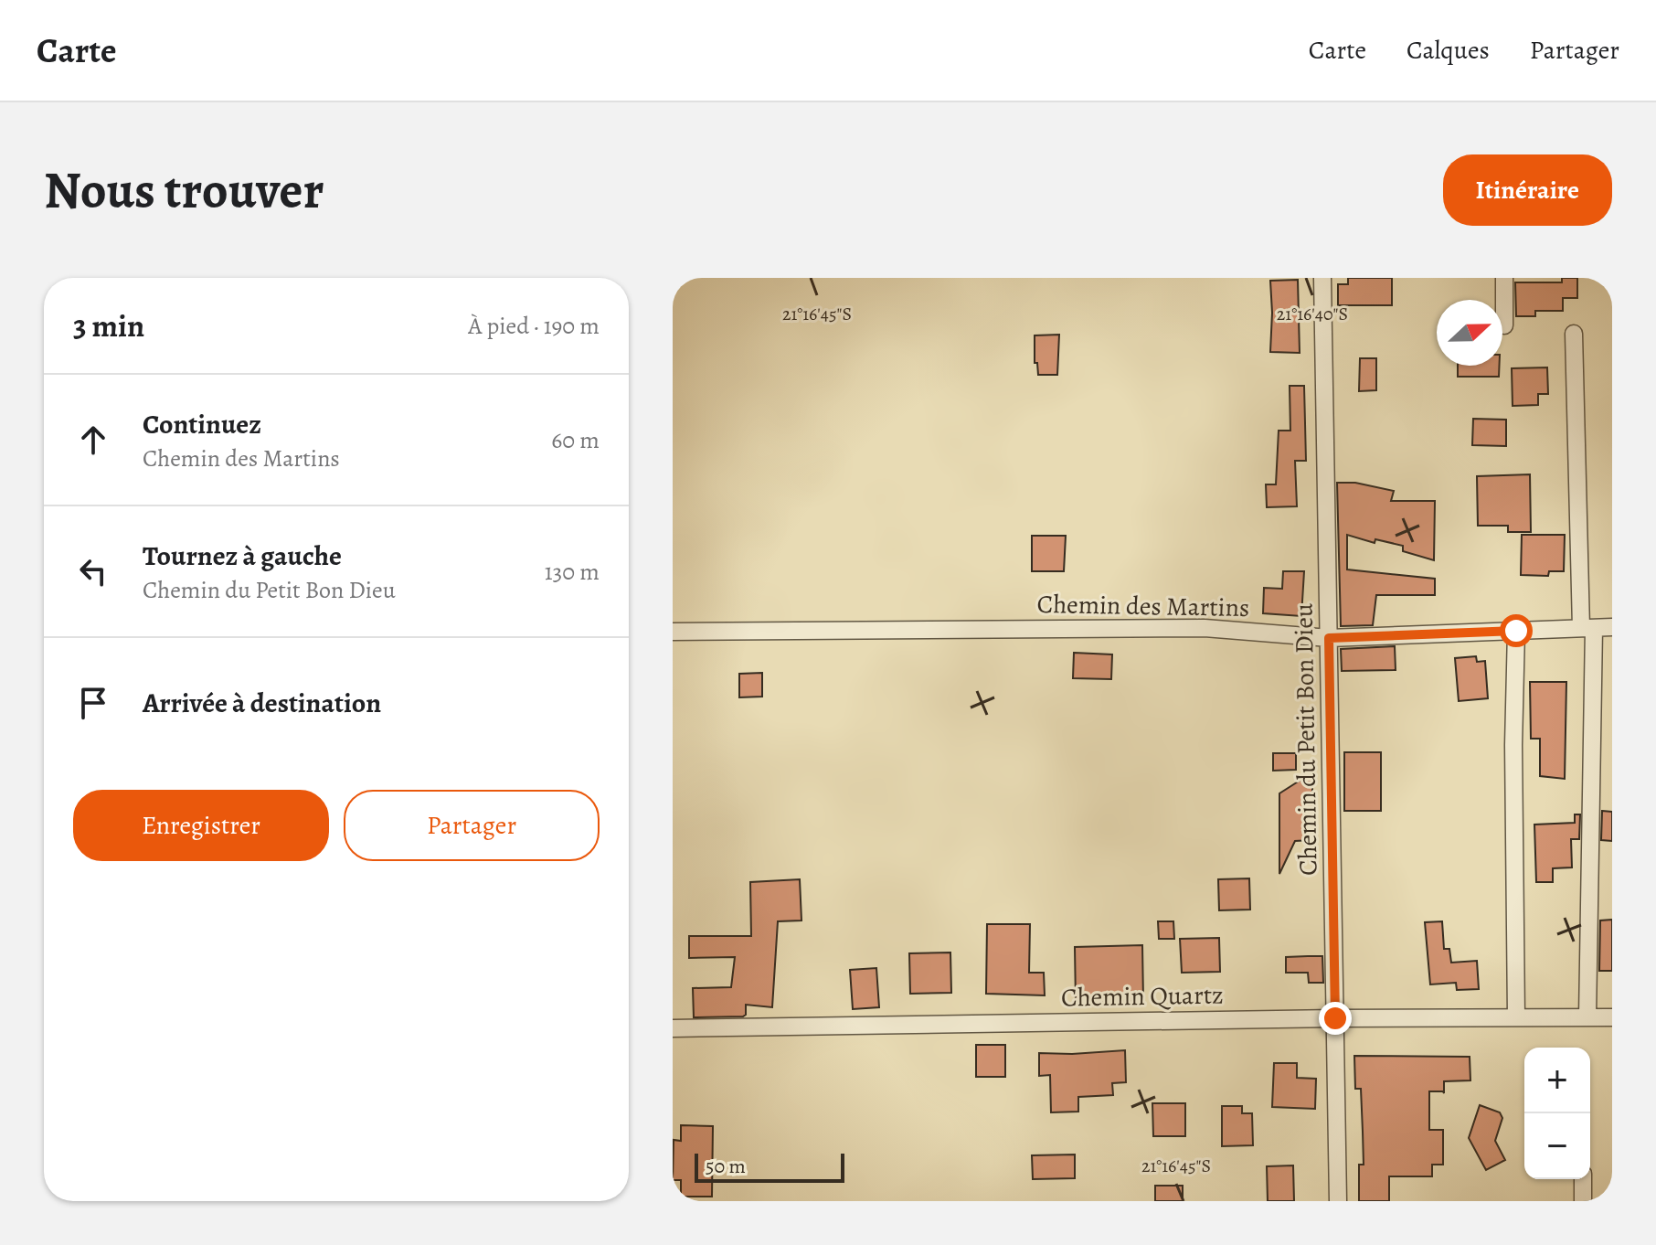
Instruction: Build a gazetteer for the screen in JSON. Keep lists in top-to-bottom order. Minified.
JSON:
{"streets":{"street":["Chemin des Martins","Chemin du Petit Bon Dieu","Chemin Quartz"]},"crossings":[["Chemin des Martins","Chemin du Petit Bon Dieu"],["Chemin du Petit Bon Dieu","Chemin Quartz"]],"scale_bar":"50 m","north":"right","page":{"header":"Carte","nav":["Carte","Calques","Partager"],"buttons":["Itinéraire",["Enregistrer","Partager"]],"title":"Nous trouver","heading":["3 min","À pied · 190 m"],"list":[["Continuez","Chemin des Martins","60 m"],["Tournez à gauche","Chemin du Petit Bon Dieu","130 m"],"Arrivée à destination"],"map_buttons":["+","−"],"scale":"50 m"},"coordinates":["21°16'45\"S","21°16'40\"S"]}
